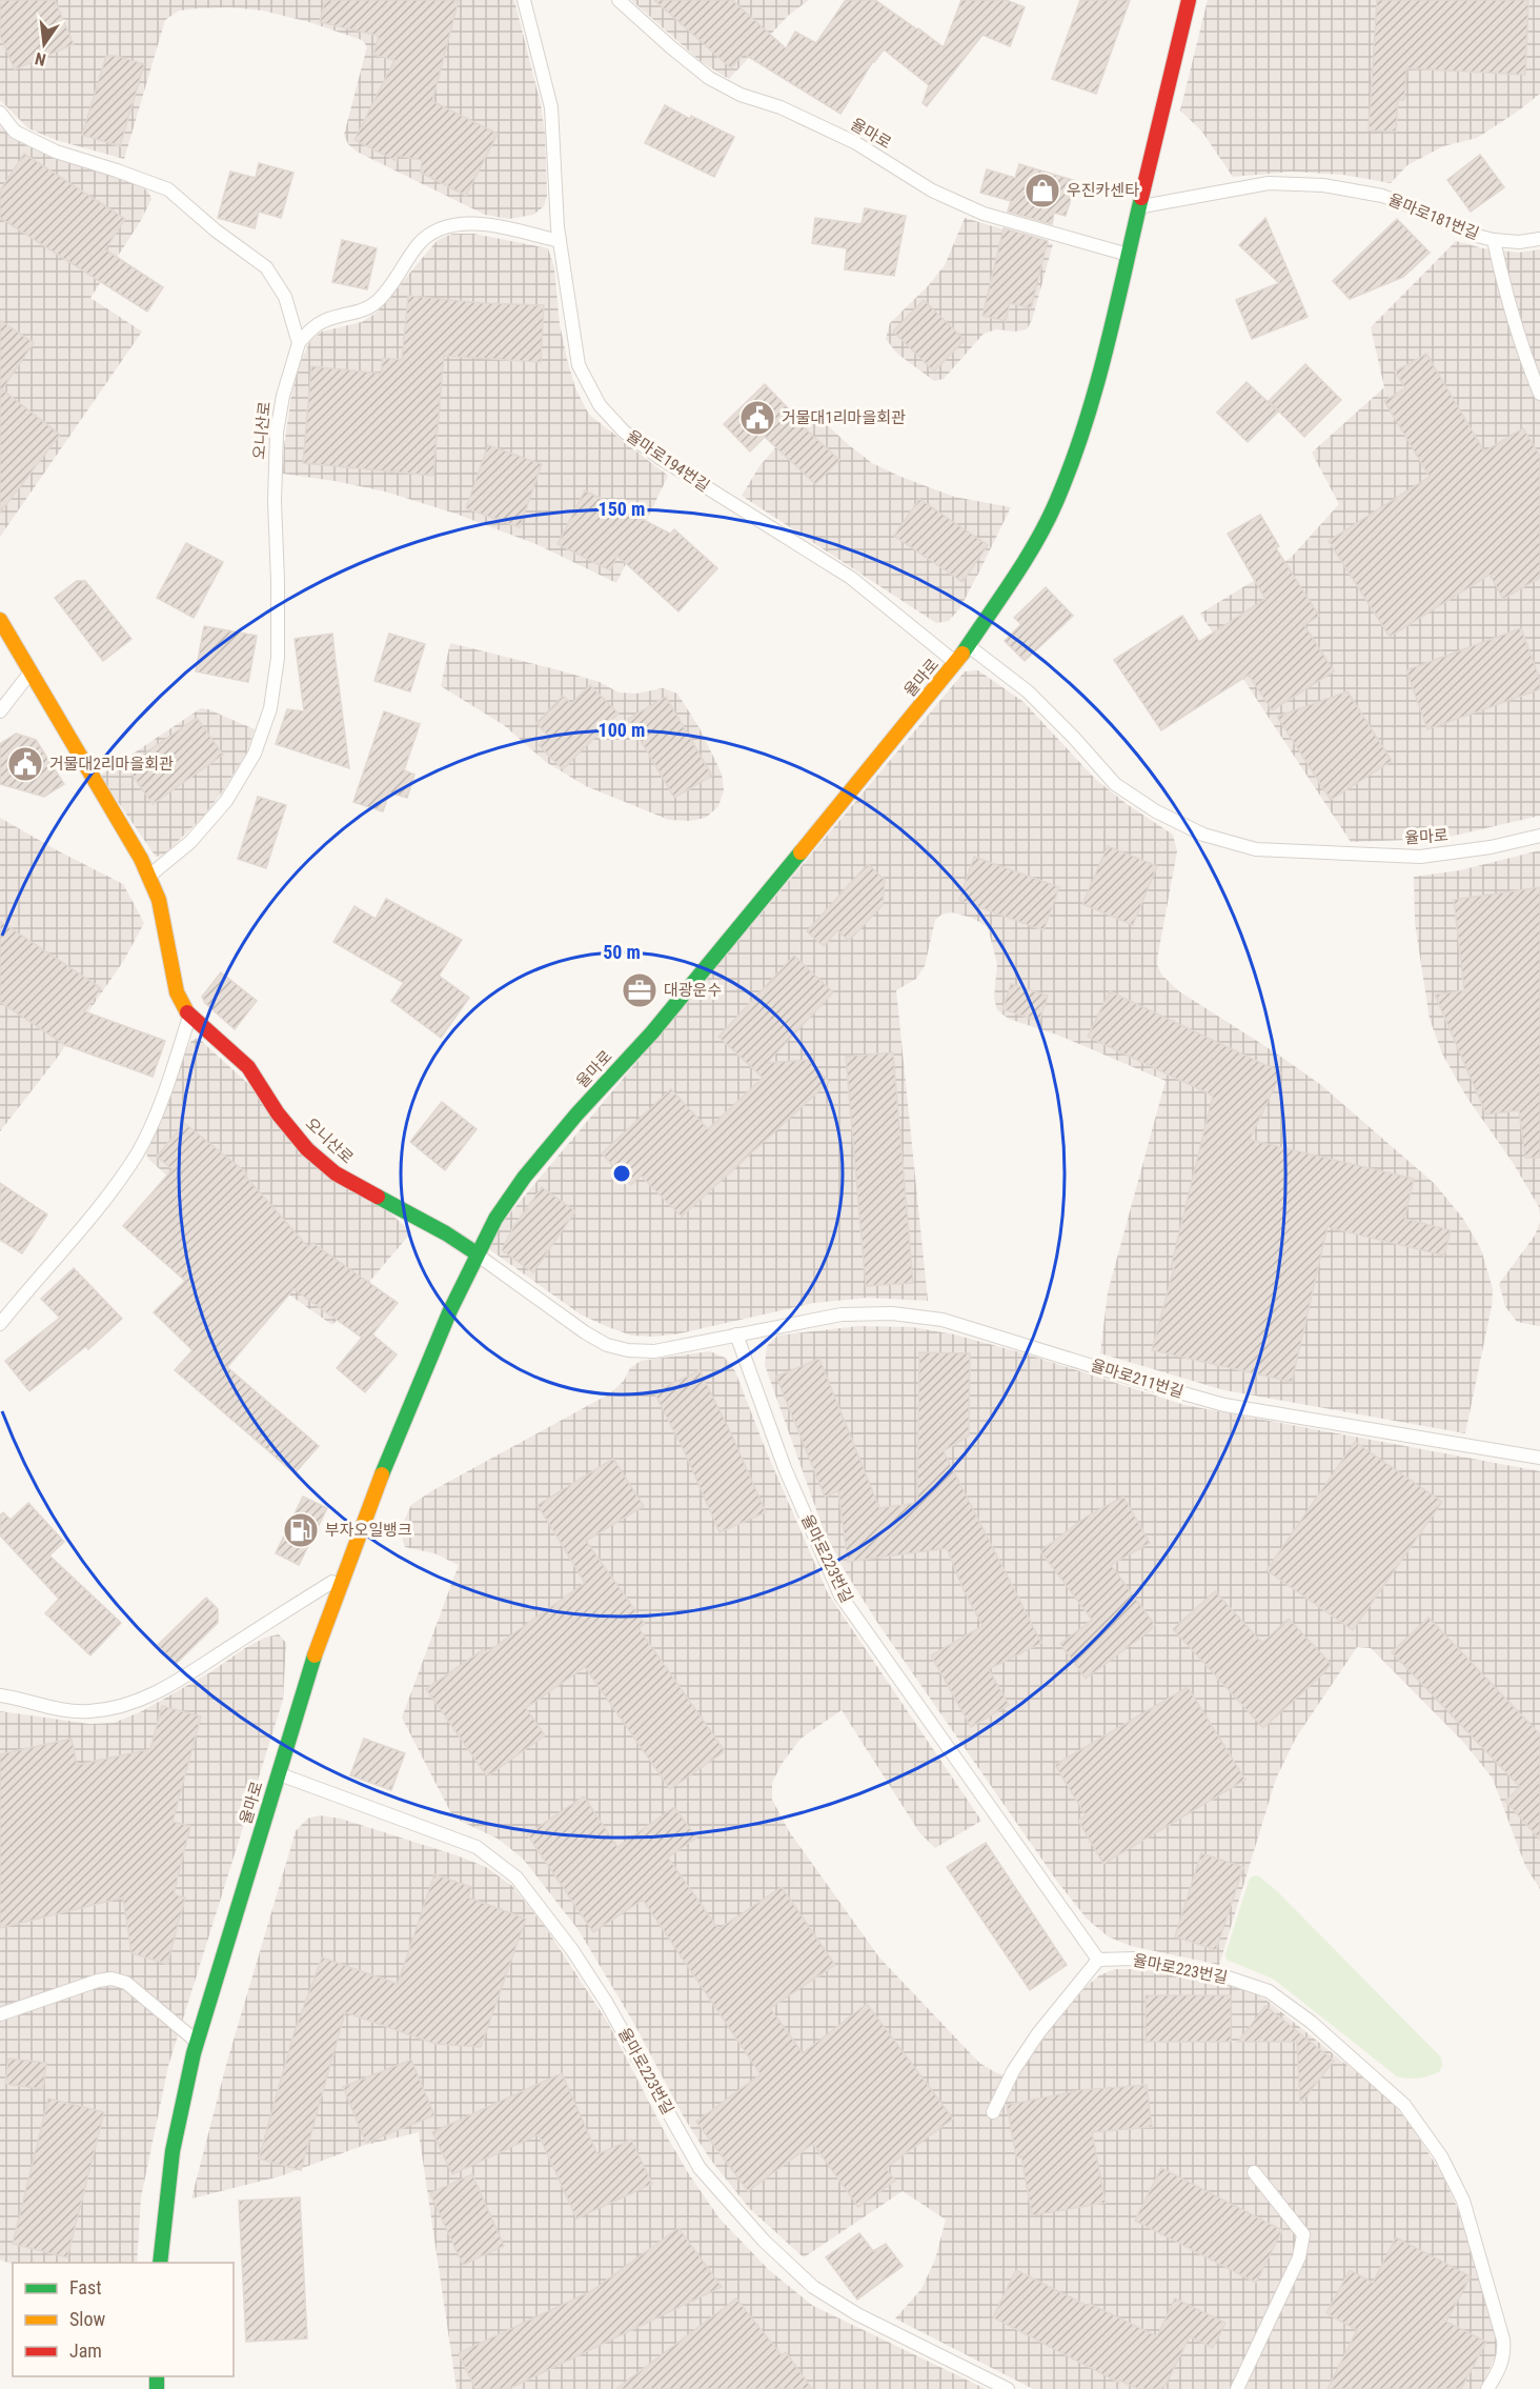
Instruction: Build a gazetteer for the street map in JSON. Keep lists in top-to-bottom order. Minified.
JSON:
{"streets":{"street":["율마로","오니산로"],"lane":["율마로181번길","율마로194번길","율마로211번길","율마로223번길"]},"crossings":[["율마로","율마로181번길"],["율마로","오니산로"],["율마로","율마로194번길"],["율마로","율마로211번길"],["율마로","율마로223번길"],["오니산로","율마로211번길"],["율마로211번길","율마로223번길"]],"places":{"shop":["우진카센타"],"public building":["거물대1리마을회관","거물대2리마을회관"],"office":["대광운수"],"fuel station":["부자오일뱅크"]},"legend":["Fast","Slow","Jam"],"north":"bottom","rings":["150 m","100 m","50 m"]}
